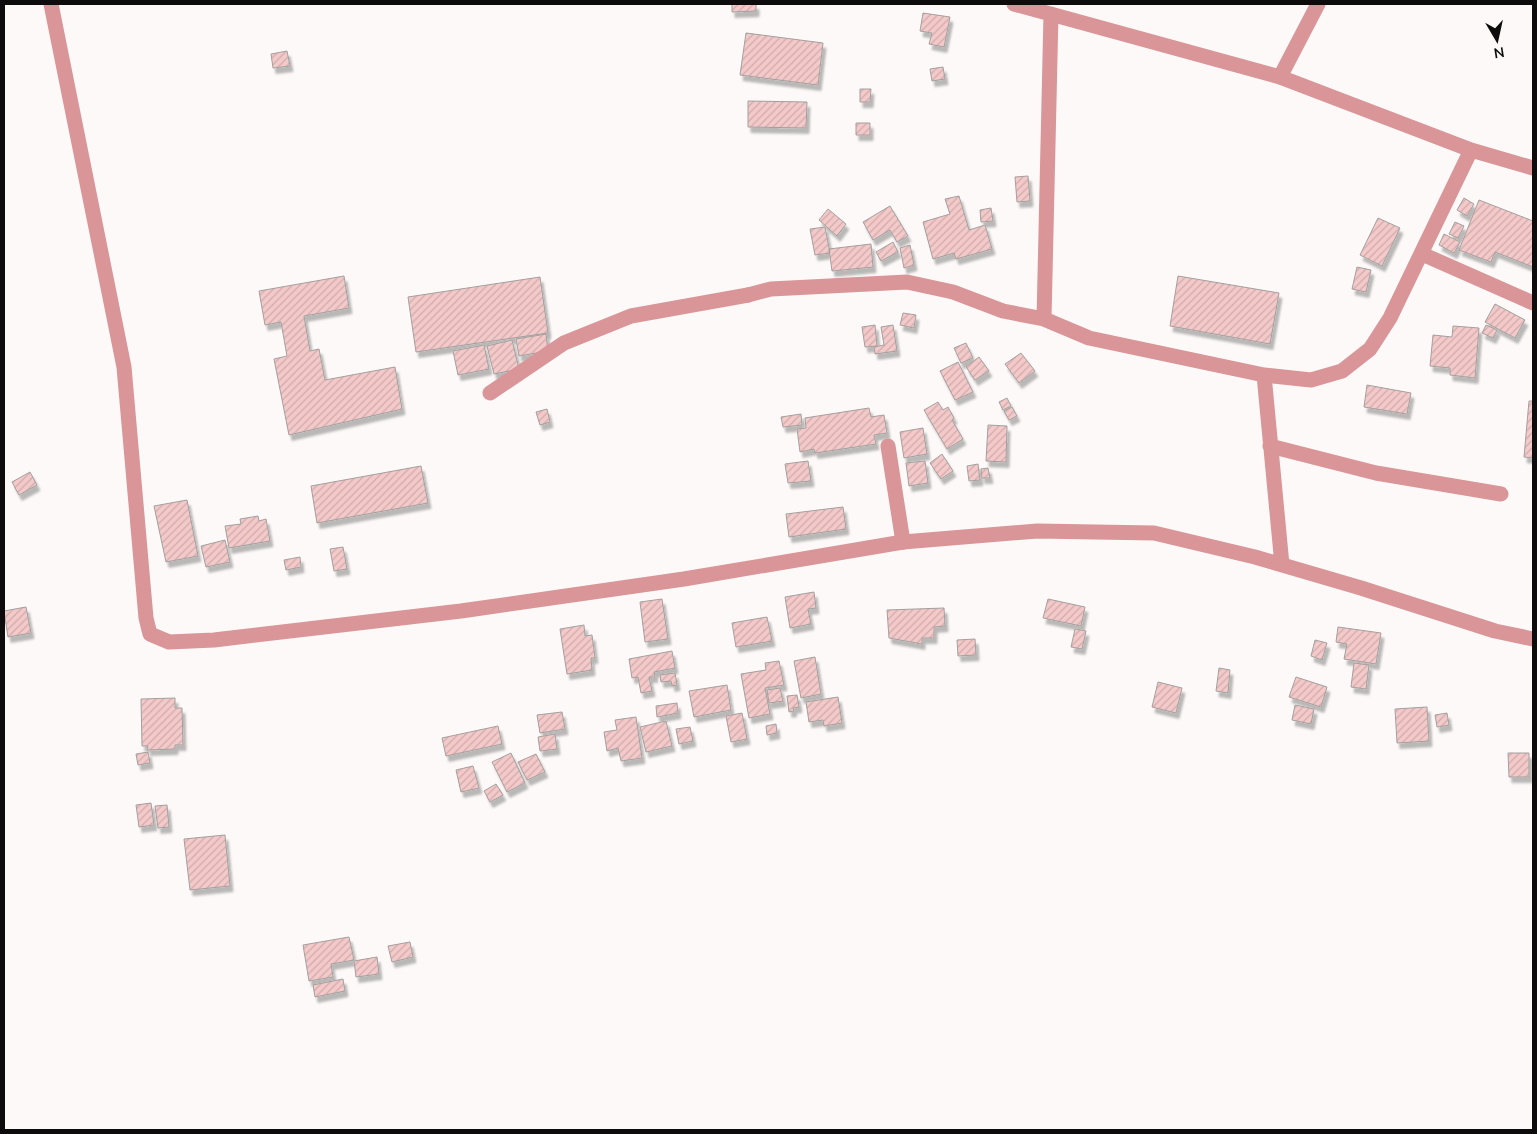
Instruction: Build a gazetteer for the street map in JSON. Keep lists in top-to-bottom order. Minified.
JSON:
{"north":"bottom"}
